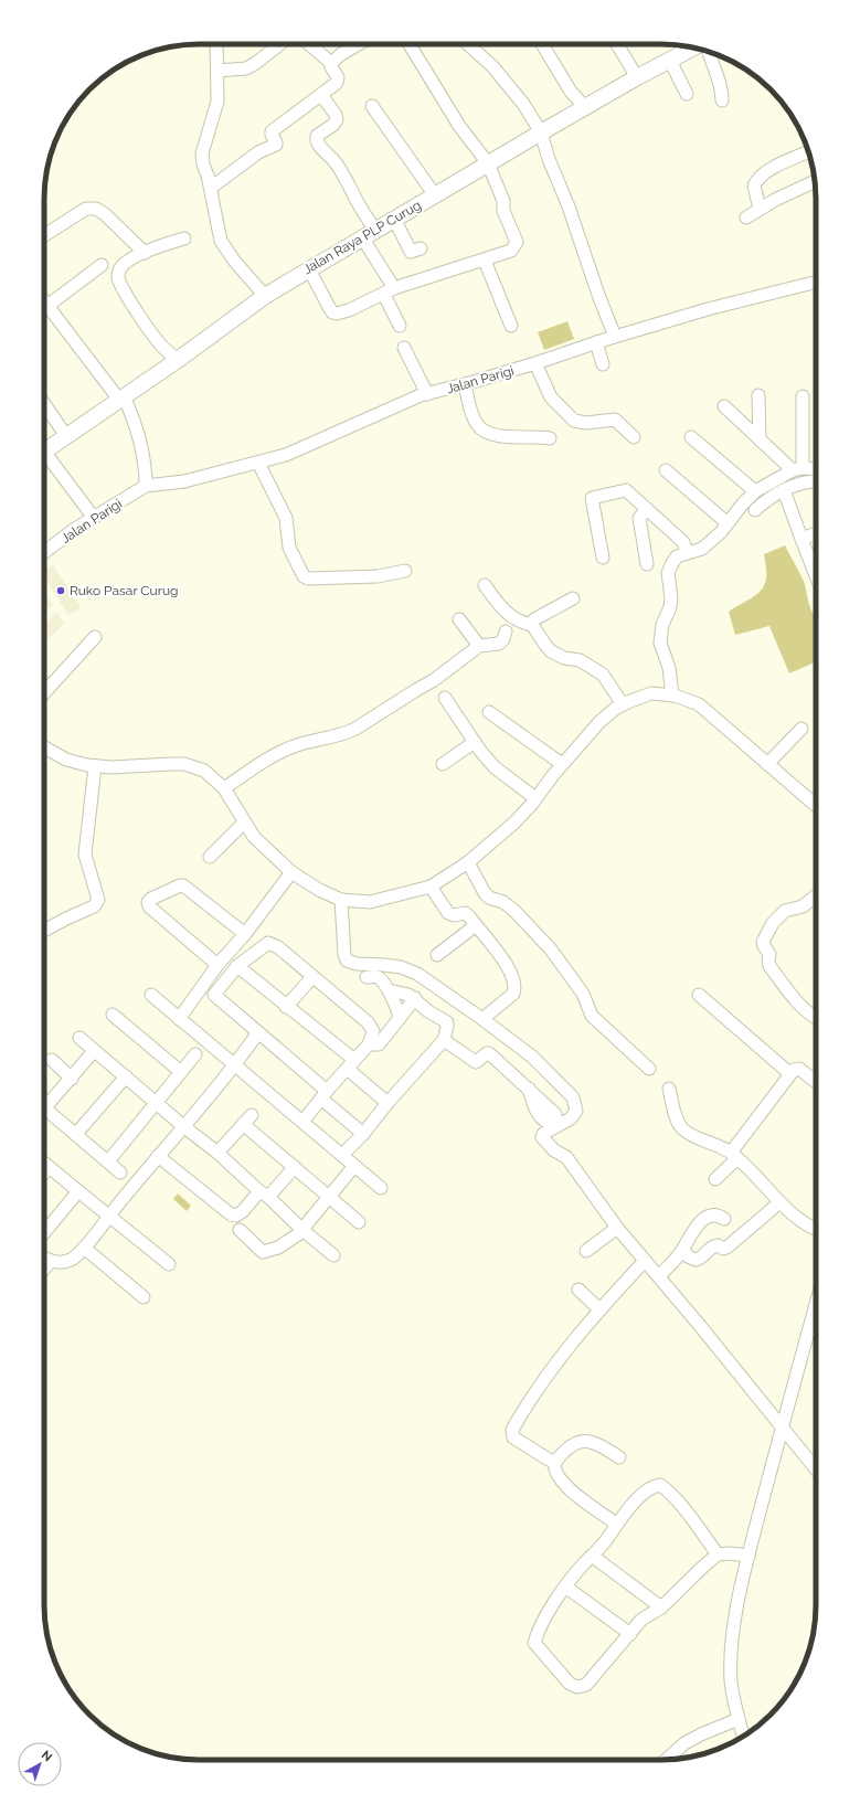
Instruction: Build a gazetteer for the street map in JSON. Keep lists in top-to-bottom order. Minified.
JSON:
{"streets":{"main road":["Jalan Raya PLP Curug"],"street":["Jalan Parigi"]},"places":["Ruko Pasar Curug"],"north":"top right"}
